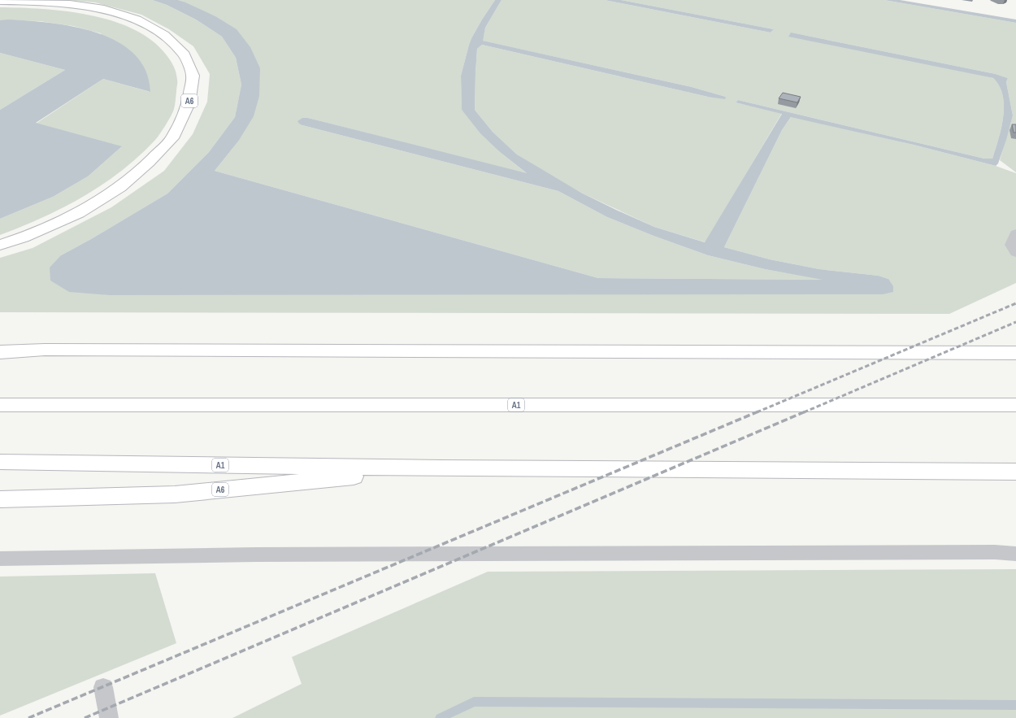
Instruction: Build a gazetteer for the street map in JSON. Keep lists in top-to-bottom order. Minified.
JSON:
{"streets":{"highway":["A6","A1"]},"crossings":[["A6","A1"]]}
